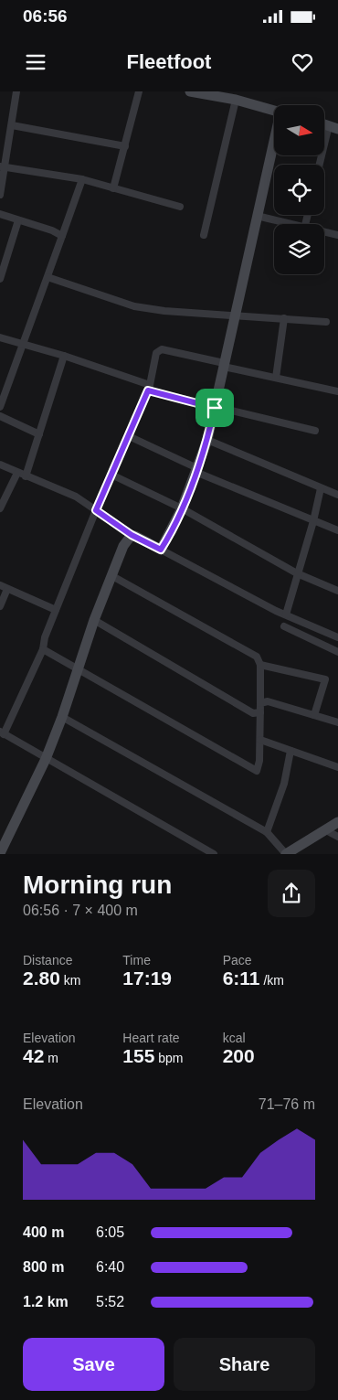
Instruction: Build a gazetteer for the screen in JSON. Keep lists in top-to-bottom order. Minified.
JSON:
{"north":"right","page":{"status":"06:56","header":"Fleetfoot","heading":["Morning run","06:56 · 7 × 400 m"],"stats":[["Distance","2.80 km"],["Time","17:19"],["Pace","6:11 /km"],["Elevation","42 m"],["Heart rate","155 bpm"],["kcal","200"]],"chart":["Elevation","71–76 m"],"list":[{"name":"400 m","note":"6:05"},{"name":"800 m","note":"6:40"},{"name":"1.2 km","note":"5:52"}],"buttons":["Save","Share"]}}
